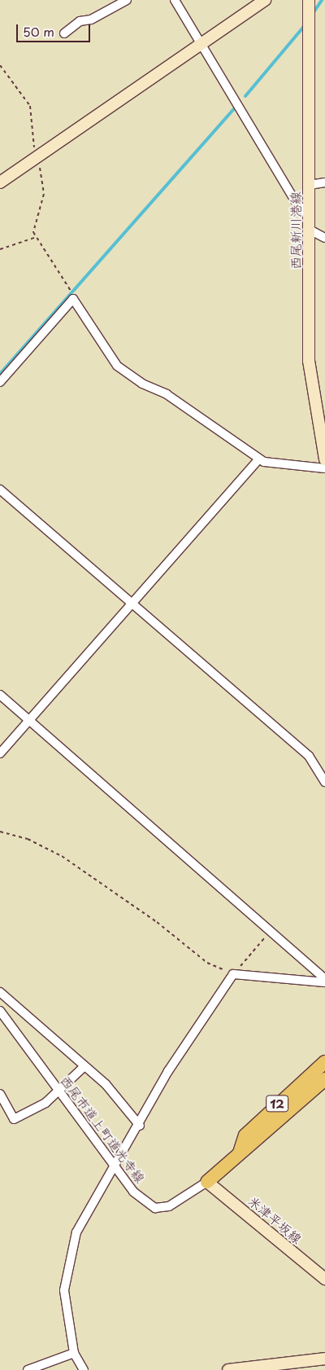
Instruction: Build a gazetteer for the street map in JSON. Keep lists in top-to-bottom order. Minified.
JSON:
{"streets":{"main road":["西尾新川港線","12","米津平坂線"],"street":["西尾市道上町道光寺線"]},"crossings":[["12","西尾市道上町道光寺線"],["12","米津平坂線"],["西尾市道上町道光寺線","米津平坂線"]],"scale_bar":"50 m"}
